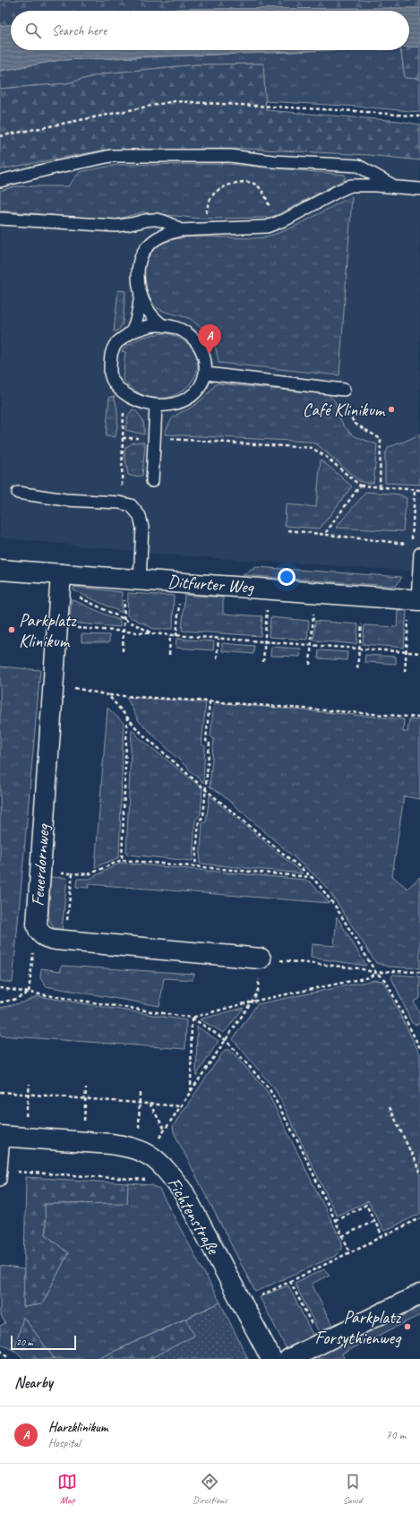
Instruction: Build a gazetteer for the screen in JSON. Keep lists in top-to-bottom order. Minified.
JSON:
{"streets":{"street":["Ditfurter Weg","Feuerdornweg","Fichtenstraße"]},"crossings":[["Ditfurter Weg","Feuerdornweg"]],"places":["Café Klinikum","Parkplatz Klinikum","Parkplatz Forsythienweg"],"scale_bar":"20 m","page":{"search":"Search here","pins":"A","scale":"20 m","heading":"Nearby","list":[{"mark":"A","name":"Harzklinikum","note":"Hospital","value":"70 m"}],"nav":["Map","Directions","Saved"]}}
